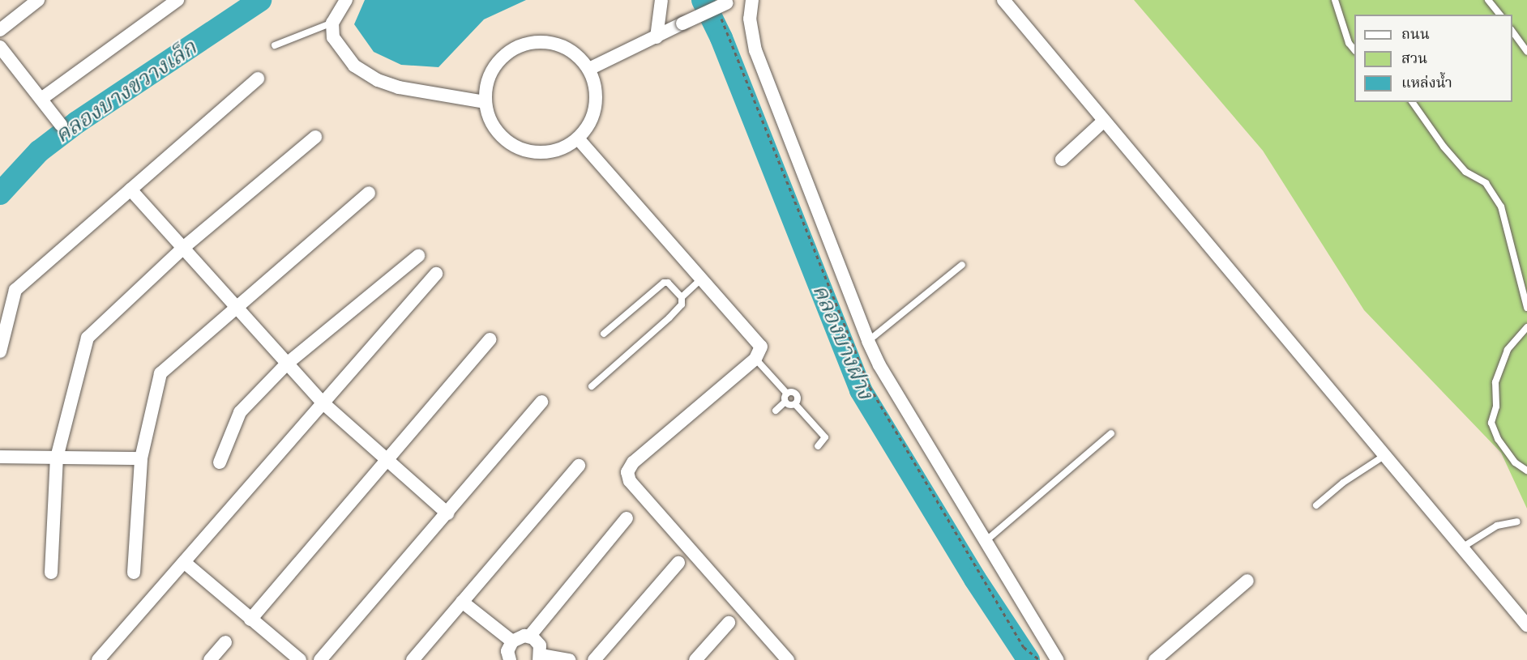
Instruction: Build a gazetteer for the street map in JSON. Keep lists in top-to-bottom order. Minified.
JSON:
{"water":["คลองบางขวางเล็ก","คลองบางฝาง"],"legend":["ถนน","สวน","แหล่งน้ำ"]}
